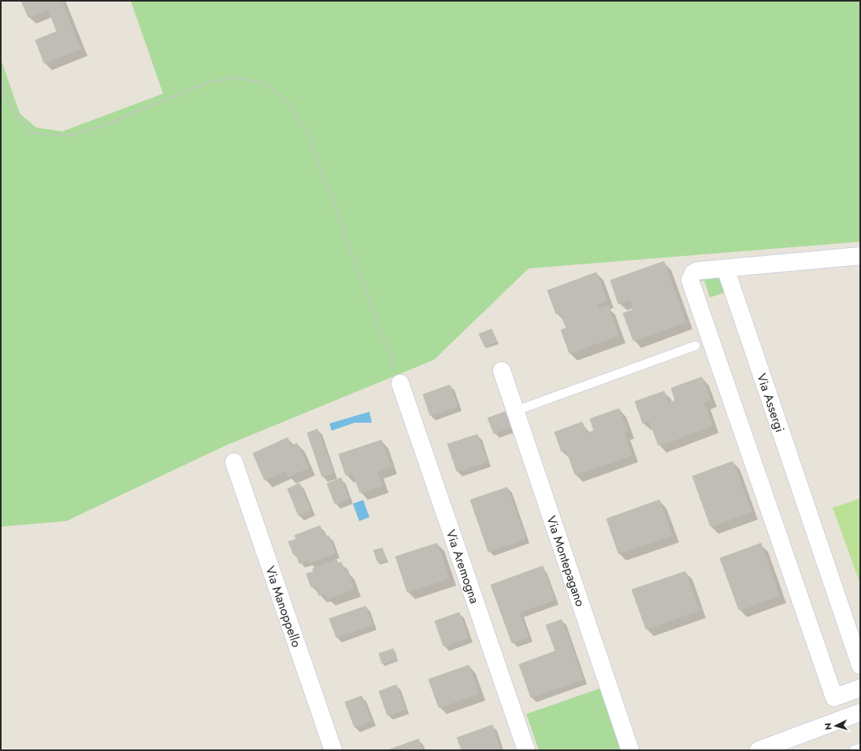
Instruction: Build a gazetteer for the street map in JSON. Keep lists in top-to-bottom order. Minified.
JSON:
{"streets":{"street":["Via Assergi","Via Montepagano","Via Aremogna","Via Manoppello"]},"north":"left"}
